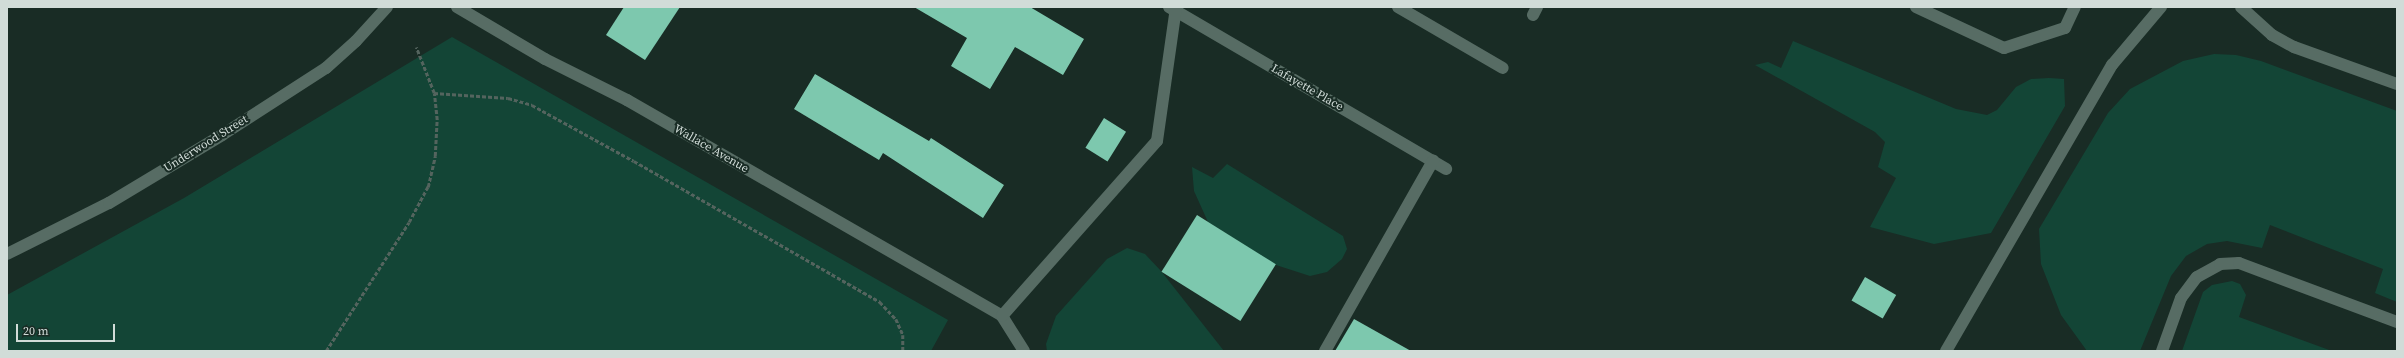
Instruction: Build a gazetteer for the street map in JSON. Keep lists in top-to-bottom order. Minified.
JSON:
{"streets":{"street":["Lafayette Place","Underwood Street","Wallace Avenue"]},"scale_bar":"20 m"}
